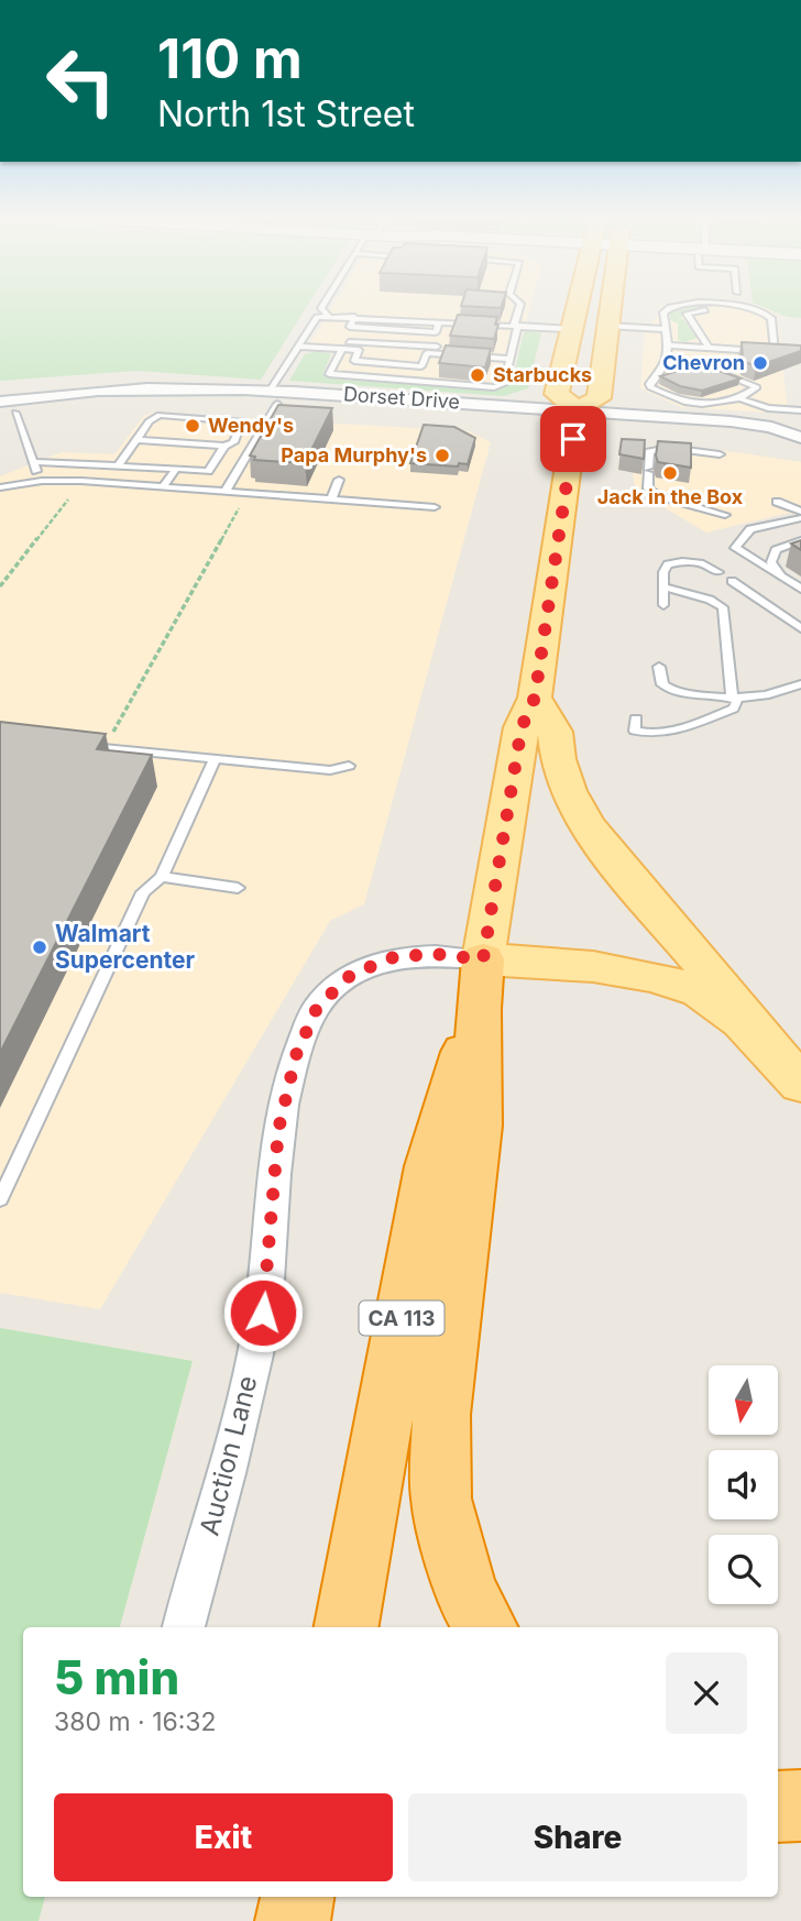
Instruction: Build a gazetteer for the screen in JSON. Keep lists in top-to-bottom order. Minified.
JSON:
{"streets":{"highway":["CA 113"],"street":["Dorset Drive","Auction Lane"]},"crossings":[["Dorset Drive","CA 113"],["CA 113","Auction Lane"]],"places":["Chevron","Starbucks","Wendy's","Papa Murphy's","Jack in the Box","Walmart Supercenter"],"north":"bottom","page":{"turn":["110 m","North 1st Street"],"heading":["5 min","380 m · 16:32"],"buttons":["Exit","Share"]}}
